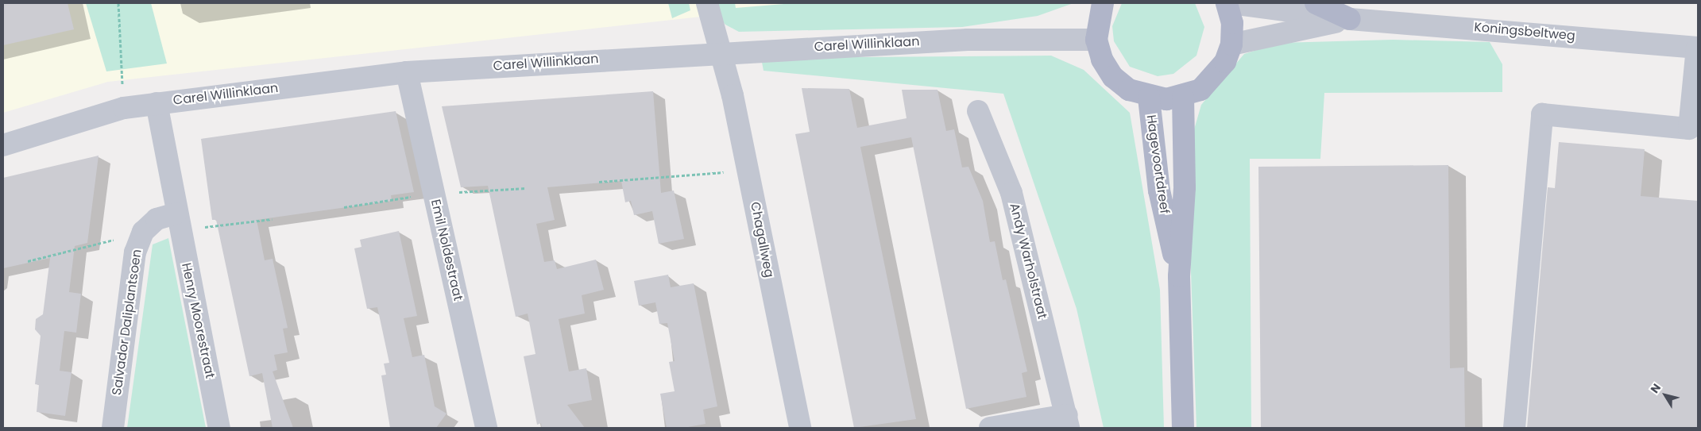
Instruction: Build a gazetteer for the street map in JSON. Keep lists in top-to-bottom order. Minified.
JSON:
{"streets":{"main road":["Hagevoortdreef"],"street":["Koningsbeltweg","Carel Willinklaan","Chagallweg","Emil Noldestraat","Andy Warholstraat","Henry Moorestraat","Salvador Daliplantsoen"]},"crossings":[["Carel Willinklaan","Chagallweg"],["Carel Willinklaan","Emil Noldestraat"],["Carel Willinklaan","Henry Moorestraat"],["Henry Moorestraat","Salvador Daliplantsoen"]],"north":"top left"}
